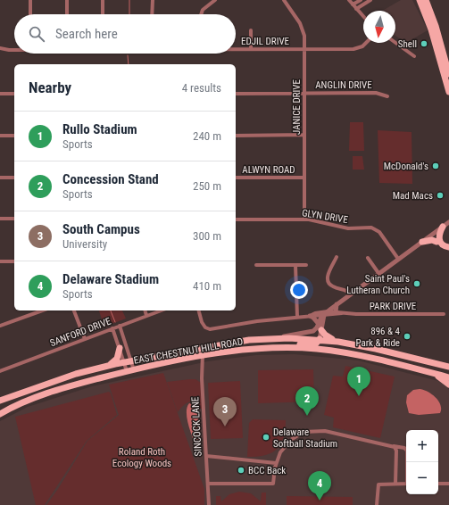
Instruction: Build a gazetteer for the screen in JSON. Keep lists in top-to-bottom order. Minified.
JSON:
{"streets":{"main road":["EAST CHESTNUT HILL ROAD"],"street":["EDJIL DRIVE","ANGLIN DRIVE","JANICE DRIVE","ALWYN ROAD","GLYN DRIVE","PARK DRIVE","SANFORD DRIVE","SINCOCK LANE"]},"crossings":[["EDJIL DRIVE","JANICE DRIVE"],["ANGLIN DRIVE","JANICE DRIVE"],["JANICE DRIVE","ALWYN ROAD"],["JANICE DRIVE","GLYN DRIVE"],["EAST CHESTNUT HILL ROAD","SINCOCK LANE"]],"parks":["Roland Roth Ecology Woods"],"places":["Shell","McDonald's","Mad Macs","Saint Paul's Lutheran Church","896 & 4 Park & Ride","Delaware Softball Stadium","BCC Back"],"north":"bottom","page":{"search":"Search here","heading":["Nearby","4 results"],"list":[{"mark":"1","name":"Rullo Stadium","note":"Sports","value":"240 m"},{"mark":"2","name":"Concession Stand","note":"Sports","value":"250 m"},{"mark":"3","name":"South Campus","note":"University","value":"300 m"},{"mark":"4","name":"Delaware Stadium","note":"Sports","value":"410 m"}],"pins":["1","2","3","4"],"map_buttons":["+","−"]}}
